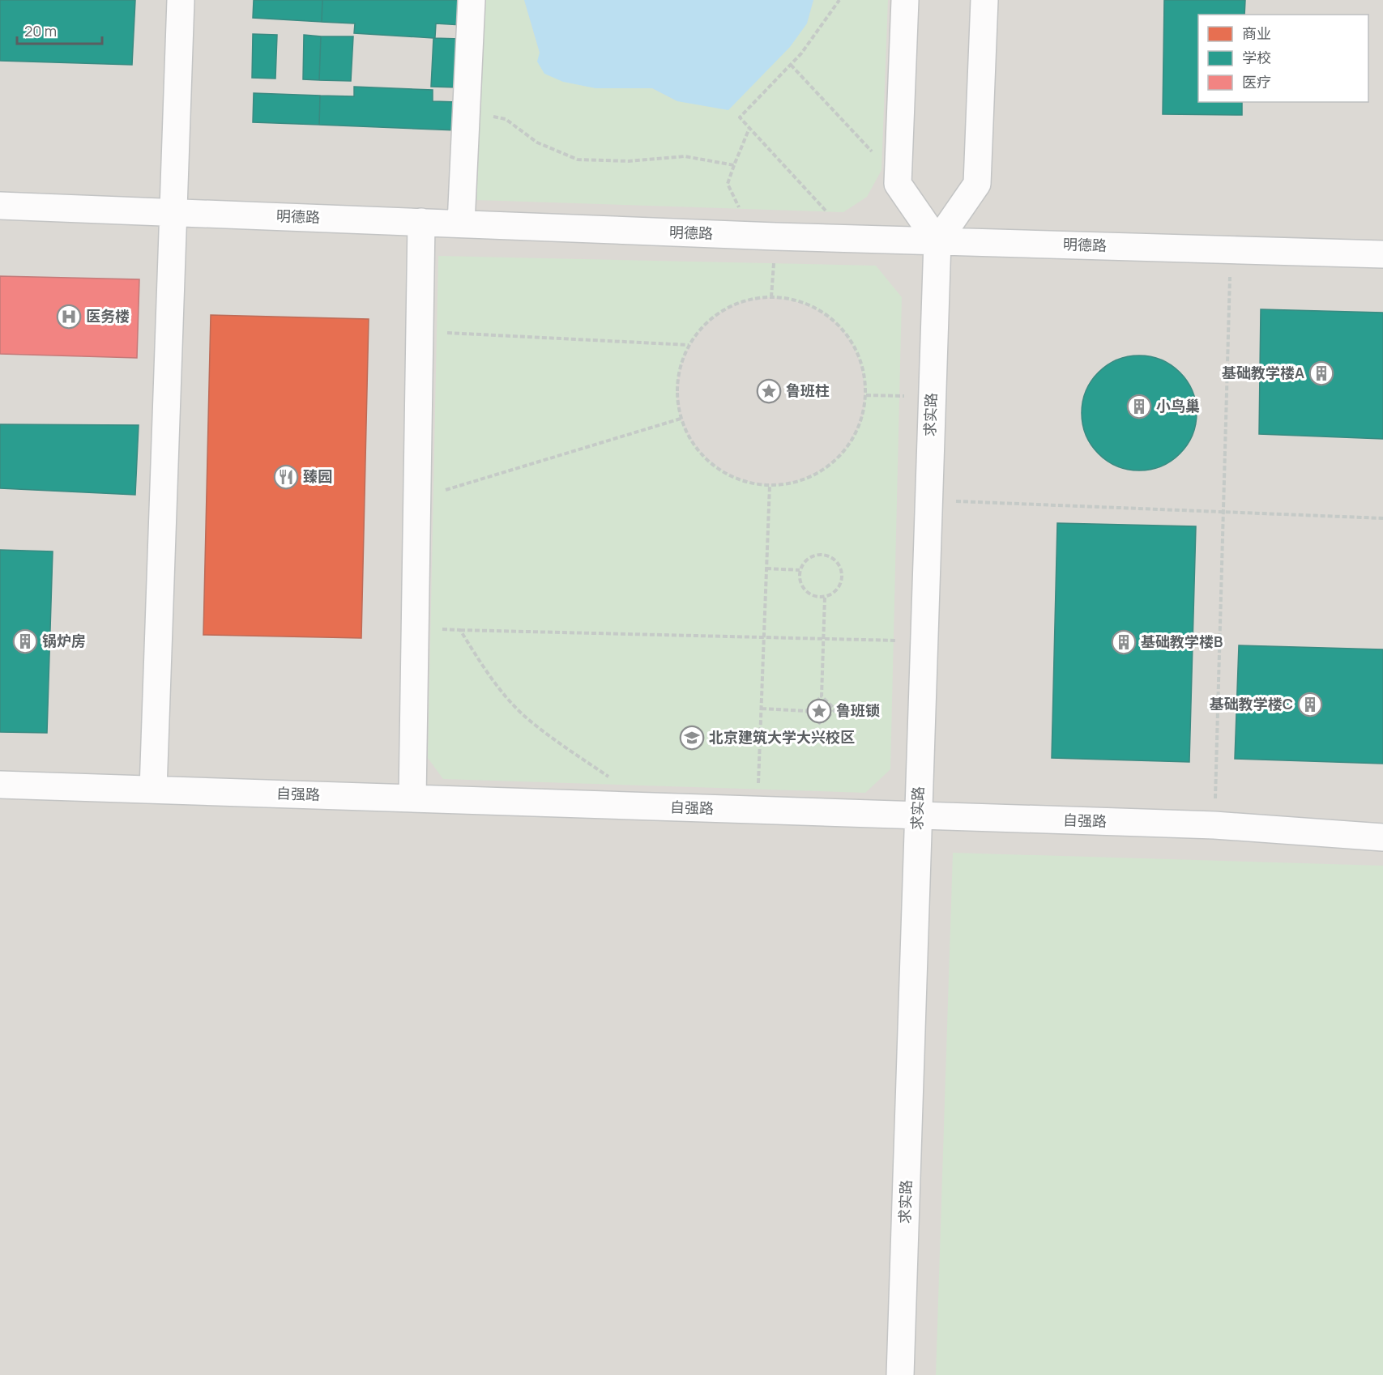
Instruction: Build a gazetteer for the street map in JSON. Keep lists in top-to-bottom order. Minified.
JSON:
{"streets":{"lane":["明德路","求实路","自强路"]},"crossings":[["明德路","求实路"],["求实路","自强路"]],"places":{"hospital":["医务楼"],"building":["基础教学楼A","小鸟巢","锅炉房","基础教学楼B","基础教学楼C"],"place":["鲁班柱","鲁班锁"],"restaurant":["臻园"],"school or university":["北京建筑大学大兴校区"]},"legend":["商业","学校","医疗"],"scale_bar":"20 m"}
